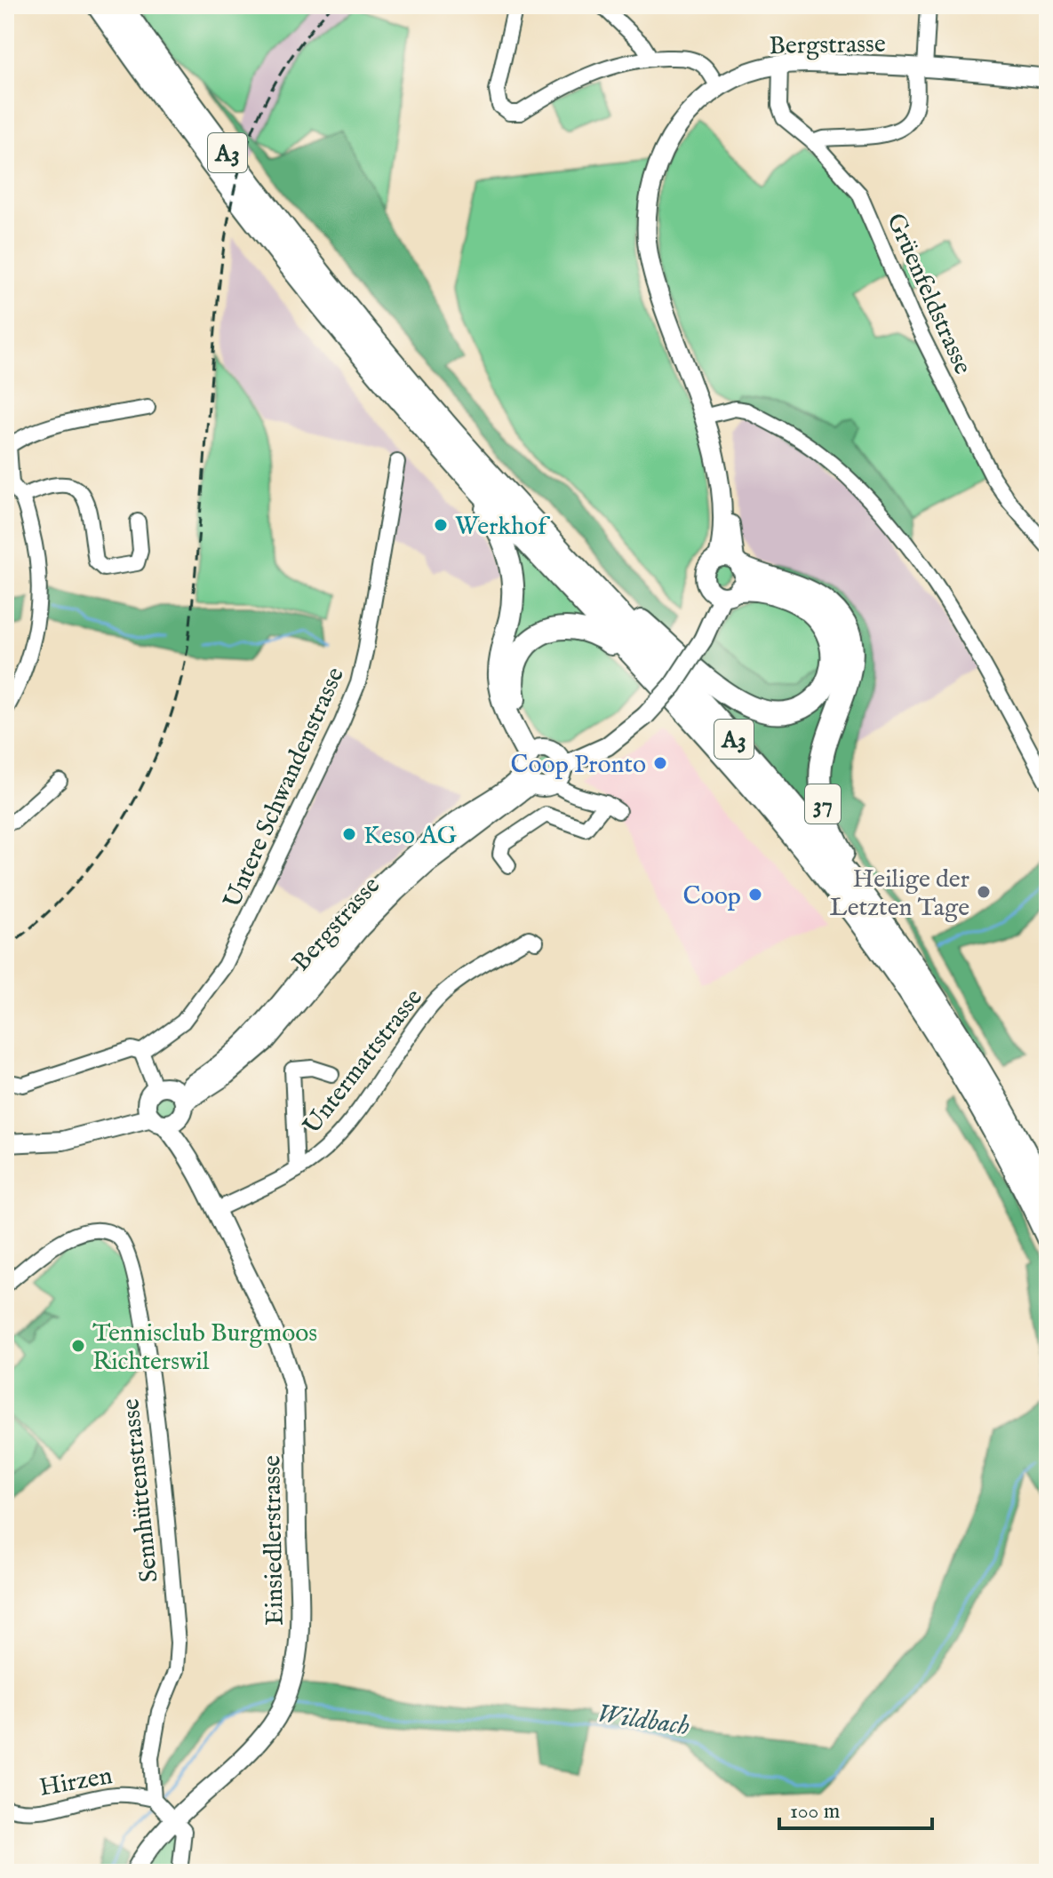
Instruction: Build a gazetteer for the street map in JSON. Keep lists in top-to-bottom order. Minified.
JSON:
{"streets":{"highway":["A3","37"],"main road":["Bergstrasse","Einsiedlerstrasse"],"street":["Grüenfeldstrasse","Untere Schwandenstrasse","Untermattstrasse","Sennhüttenstrasse","Hirzen"]},"crossings":[["Bergstrasse","Grüenfeldstrasse"],["Bergstrasse","37"],["Bergstrasse","Einsiedlerstrasse"],["A3","37"],["Untermattstrasse","Einsiedlerstrasse"],["Sennhüttenstrasse","Einsiedlerstrasse"],["Sennhüttenstrasse","Hirzen"],["Einsiedlerstrasse","Hirzen"]],"water":["Wildbach"],"places":["Werkhof","Coop Pronto","Keso AG","Heilige der Letzten Tage","Coop","Tennisclub Burgmoos Richterswil"],"scale_bar":"100 m"}
